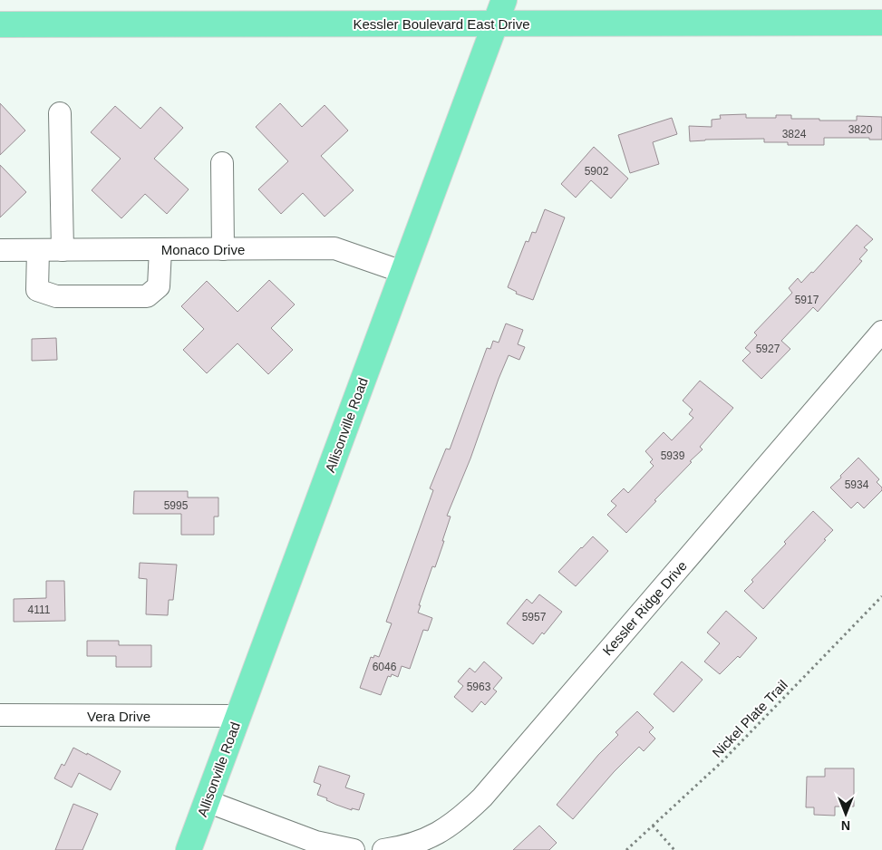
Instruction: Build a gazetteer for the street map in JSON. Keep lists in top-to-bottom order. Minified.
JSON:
{"streets":{"main road":["Kessler Boulevard East Drive","Allisonville Road"],"street":["Monaco Drive","Kessler Ridge Drive","Vera Drive"],"path":["Nickel Plate Trail"]},"crossings":[["Kessler Boulevard East Drive","Allisonville Road"],["Monaco Drive","Allisonville Road"],["Allisonville Road","Vera Drive"]],"house_numbers":["3820","3824","5902","5917","5927","5939","5934","5995","4111","5957","6046","5963"],"north":"bottom"}
